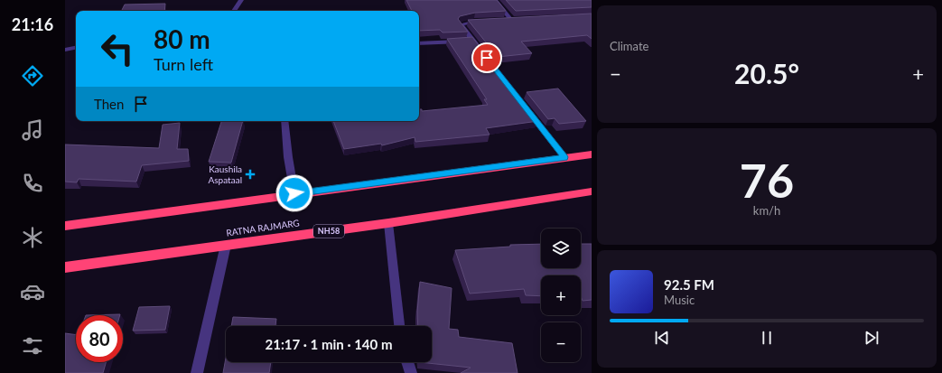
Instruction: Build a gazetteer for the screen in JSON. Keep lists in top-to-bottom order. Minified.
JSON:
{"streets":{"highway":["RATNA RAJMARG","NH58"]},"places":{"health":["Kaushila Aspataal"]},"page":{"tabs":"21:16","tile":["Climate",["76","km/h"]],"turn":["80 m","Turn left"],"heat":["−","20.5°","+"],"then":"Then","map_buttons":["+","−"],"song":["92.5 FM","Music"],"limit":"80","trip":"21:17 · 1 min · 140 m"}}
